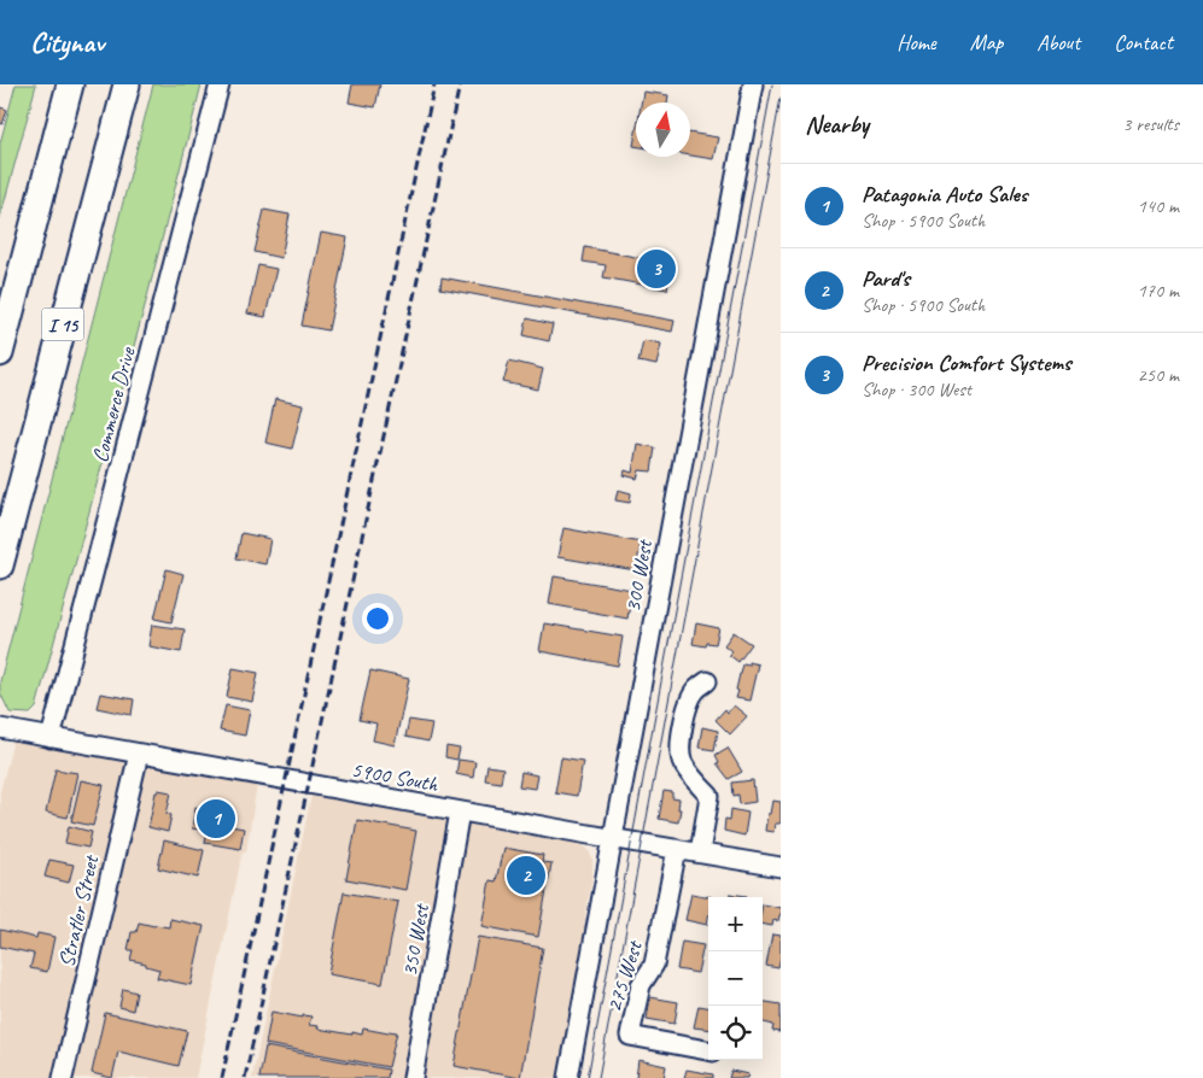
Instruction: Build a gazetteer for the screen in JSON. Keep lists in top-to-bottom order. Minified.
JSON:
{"streets":{"highway":["I 15"],"street":["Commerce Drive","300 West","5900 South","Stratler Street","350 West","275 West"]},"crossings":[["Commerce Drive","5900 South"],["300 West","5900 South"],["5900 South","Stratler Street"],["5900 South","350 West"],["5900 South","275 West"]],"north":"top","page":{"header":"Citynav","nav":["Home","Map","About","Contact"],"heading":["Nearby","3 results"],"list":[{"mark":"1","name":"Patagonia Auto Sales","note":"Shop · 5900 South","value":"140 m"},{"mark":"2","name":"Pard's","note":"Shop · 5900 South","value":"170 m"},{"mark":"3","name":"Precision Comfort Systems","note":"Shop · 300 West","value":"250 m"}],"pins":["3","1","2"],"map_buttons":["+","−"]}}
